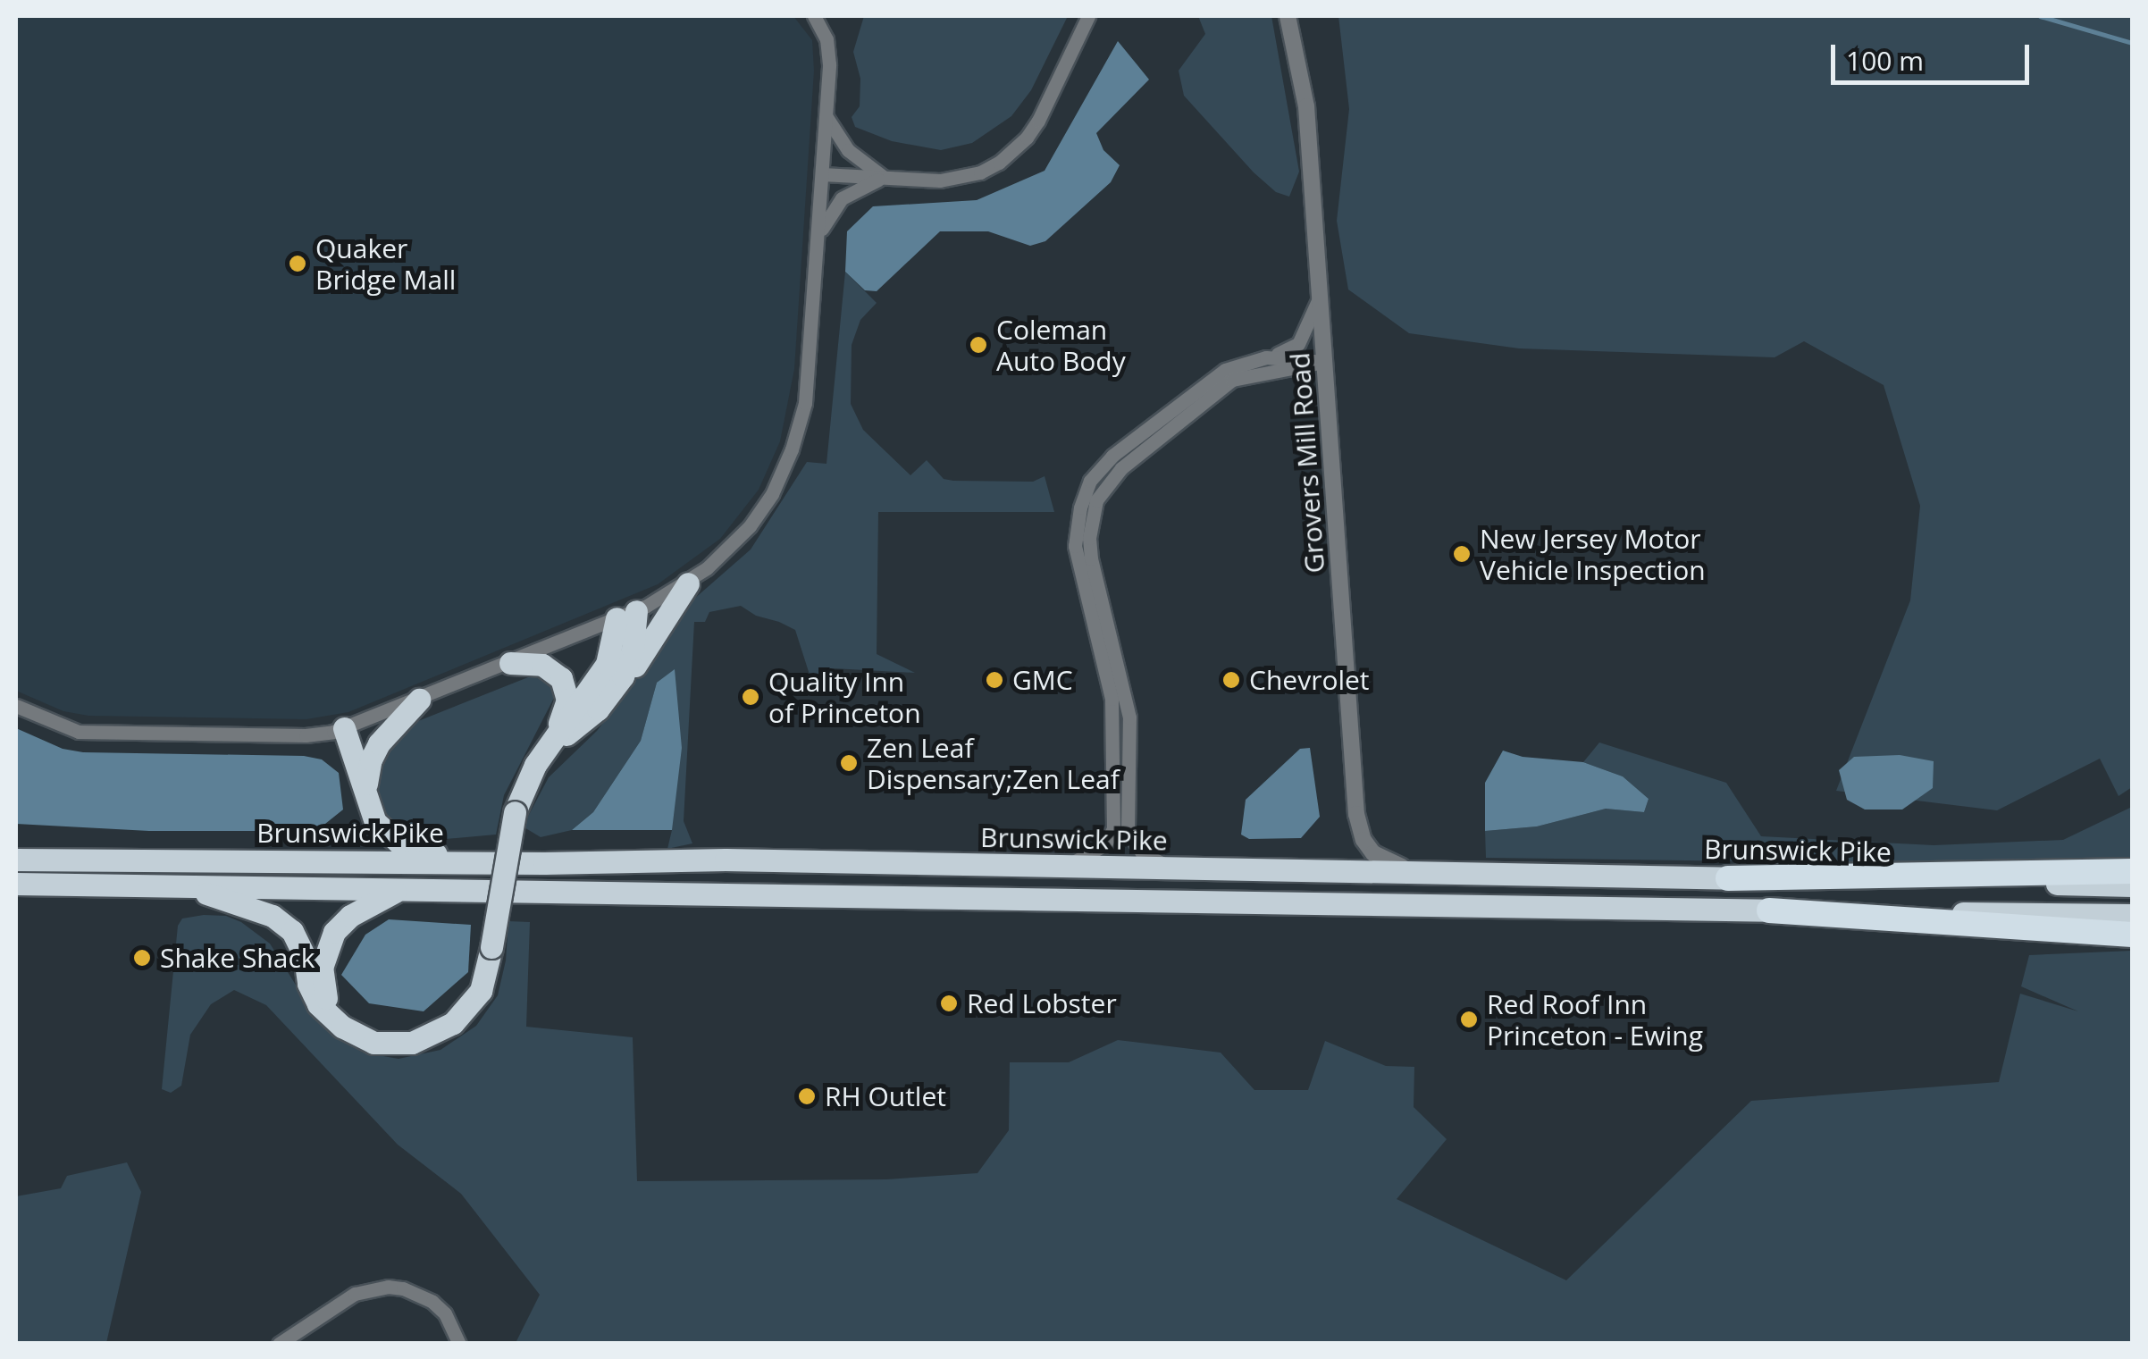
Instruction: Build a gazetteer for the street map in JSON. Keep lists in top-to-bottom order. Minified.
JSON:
{"streets":{"highway":["Brunswick Pike"],"street":["Grovers Mill Road"]},"crossings":[["Grovers Mill Road","Brunswick Pike"]],"places":["Quaker Bridge Mall","Coleman Auto Body","New Jersey Motor Vehicle Inspection","GMC","Chevrolet","Quality Inn of Princeton","Zen Leaf Dispensary;Zen Leaf","Shake Shack","Red Lobster","Red Roof Inn Princeton - Ewing","RH Outlet"],"scale_bar":"100 m"}
